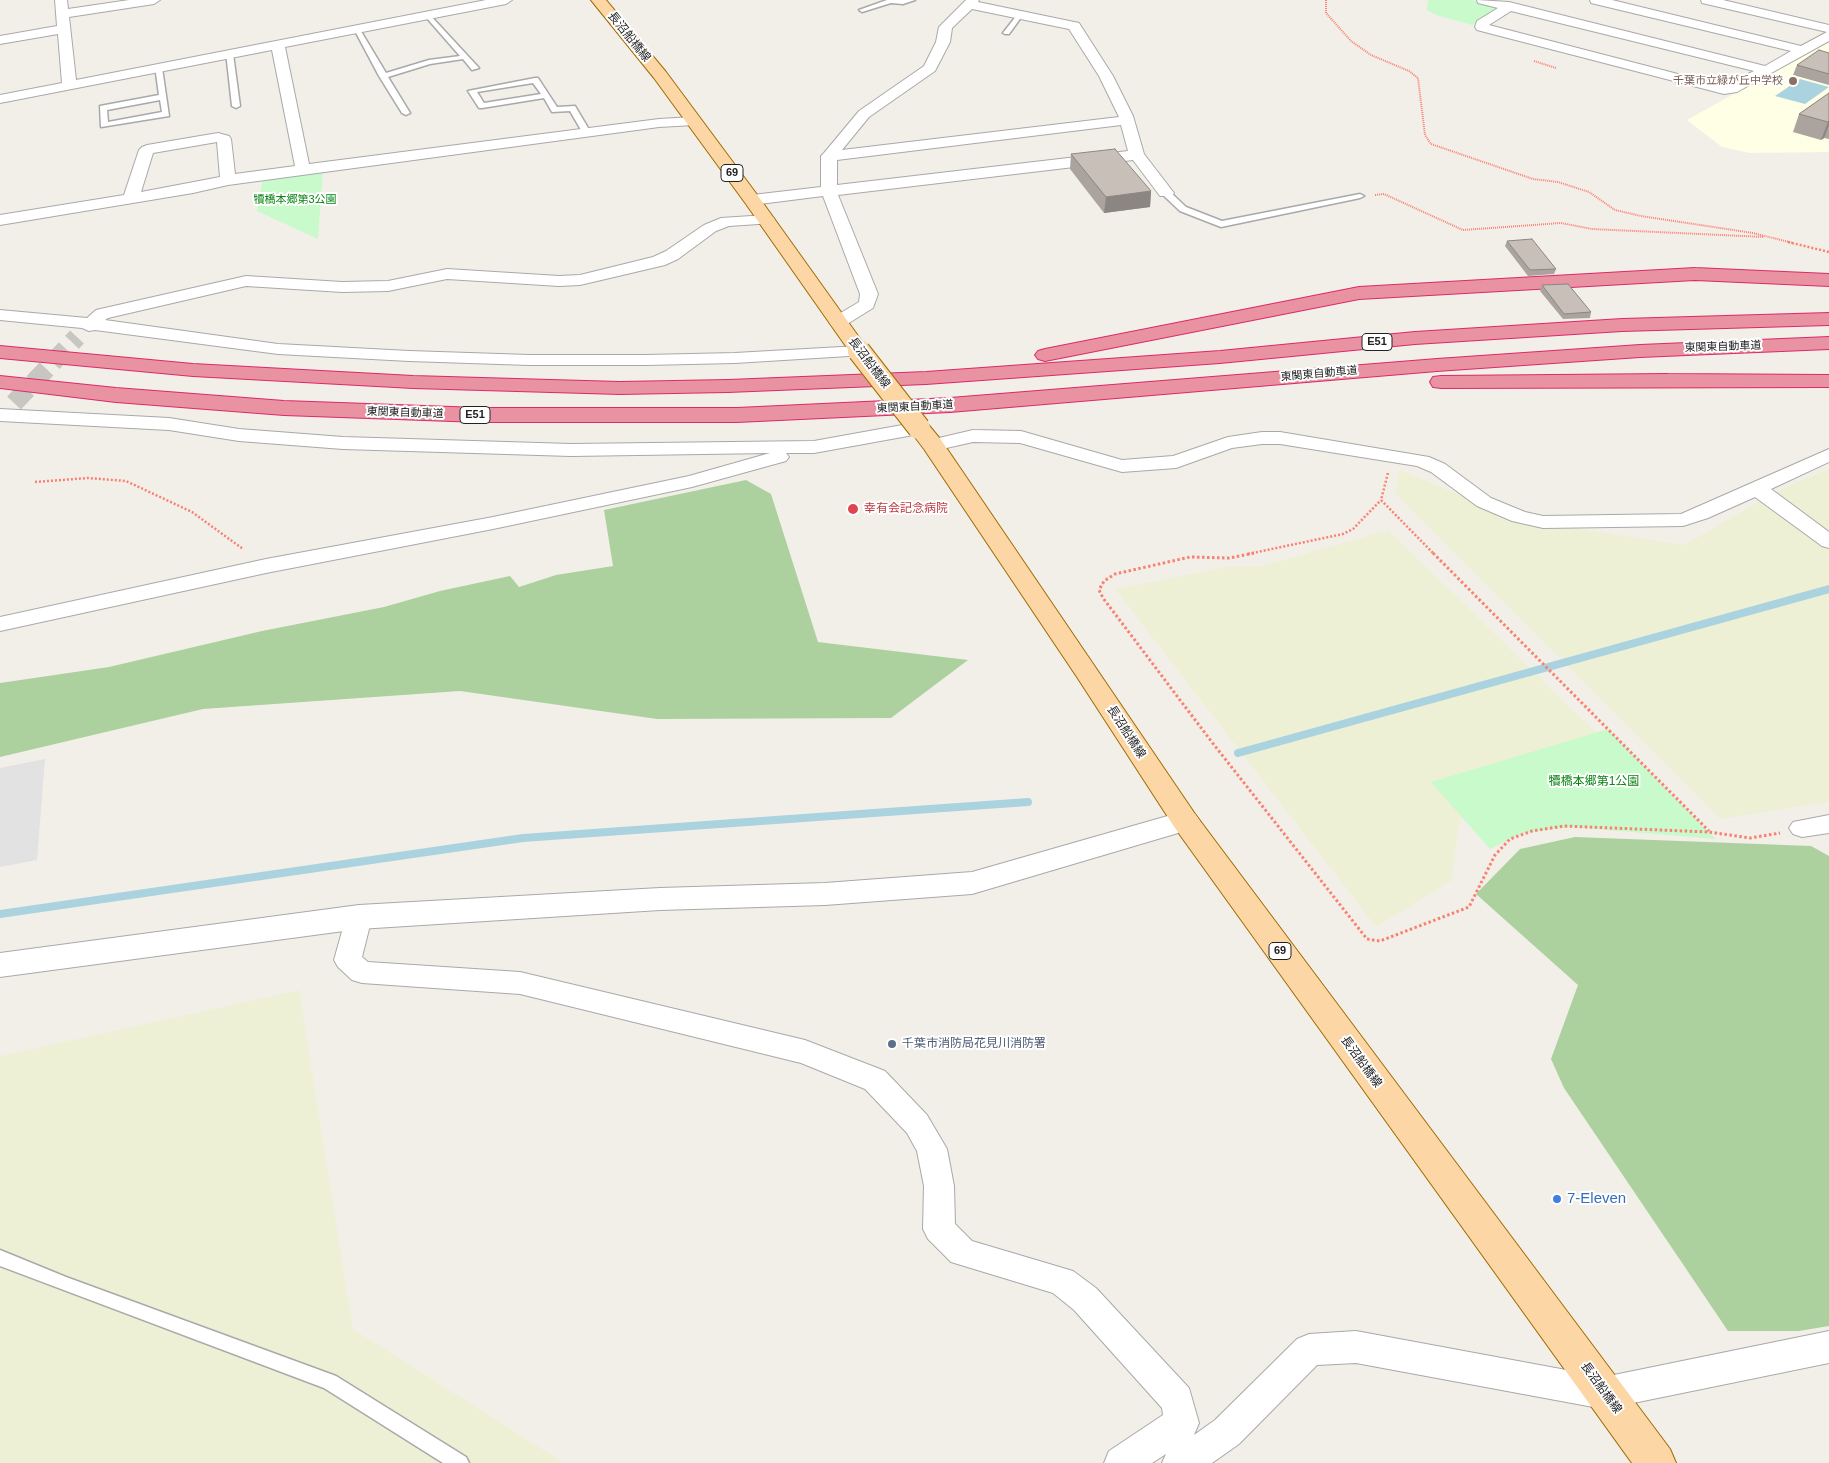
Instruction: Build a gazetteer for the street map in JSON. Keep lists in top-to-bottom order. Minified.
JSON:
{"streets":{"highway":["E51","東関東自動車道"],"main road":["長沼船橋線","69"]},"parks":["犢橋本郷第3公園","犢橋本郷第1公園"],"places":["千葉市立緑が丘中学校","幸有会記念病院","千葉市消防局花見川消防署","7-Eleven"]}
